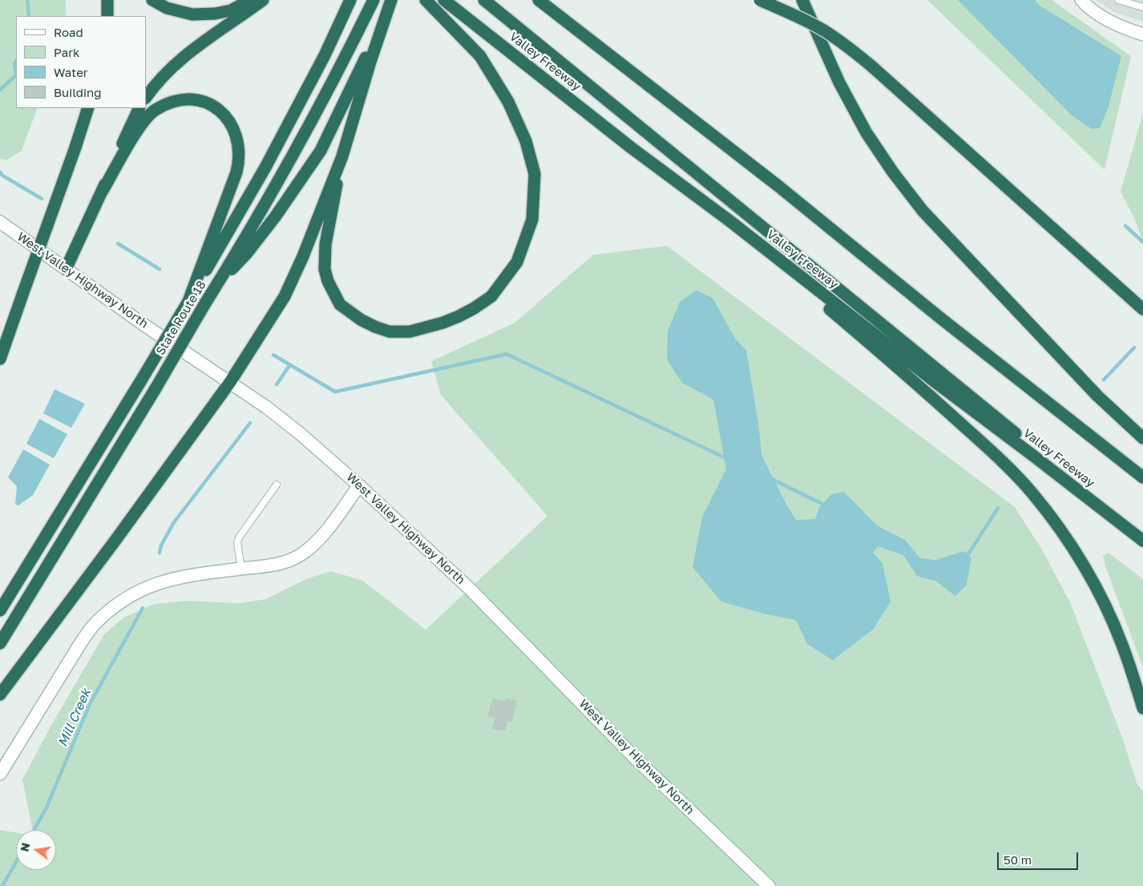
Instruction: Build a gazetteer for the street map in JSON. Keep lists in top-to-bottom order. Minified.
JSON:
{"streets":{"highway":["Valley Freeway","State Route 18"],"main road":["West Valley Highway North"]},"water":["Mill Creek"],"legend":["Road","Park","Water","Building"],"scale_bar":"50 m","north":"left"}
